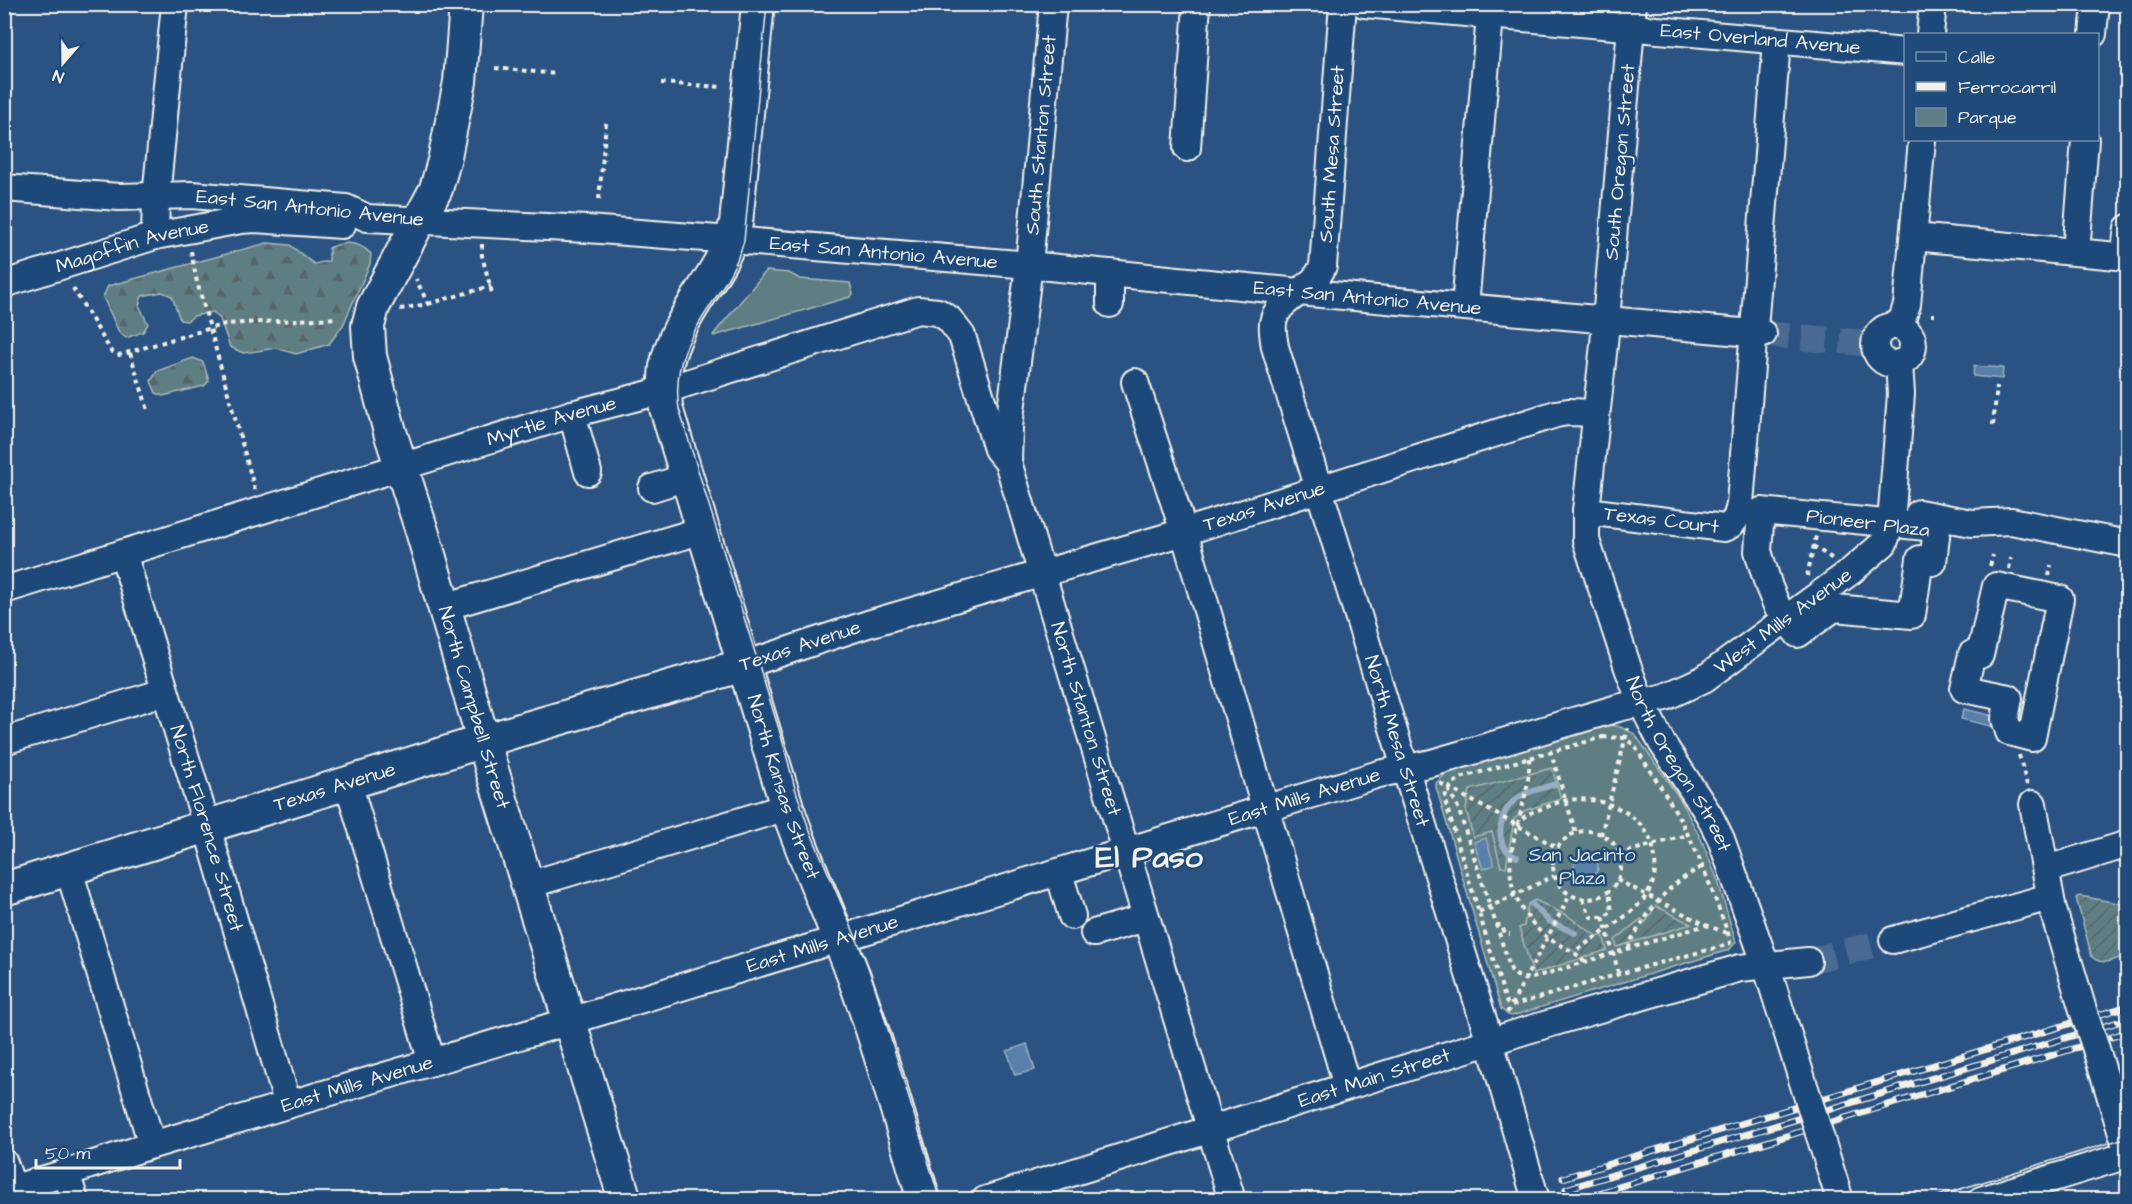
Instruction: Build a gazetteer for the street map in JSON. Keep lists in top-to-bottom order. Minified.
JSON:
{"streets":{"main road":["Texas Avenue","North Campbell Street","North Kansas Street"],"street":["East Overland Avenue","South Stanton Street","South Mesa Street","South Oregon Street","East San Antonio Avenue","Magoffin Avenue","Myrtle Avenue","Texas Court","Pioneer Plaza","West Mills Avenue","North Stanton Street","North Mesa Street","North Oregon Street","East Mills Avenue","North Florence Street","East Main Street"]},"crossings":[["East Overland Avenue","South Oregon Street"],["South Stanton Street","East San Antonio Avenue"],["South Stanton Street","North Stanton Street"],["South Mesa Street","East San Antonio Avenue"],["South Mesa Street","North Mesa Street"],["South Oregon Street","East San Antonio Avenue"],["South Oregon Street","North Oregon Street"],["East San Antonio Avenue","Magoffin Avenue"],["East San Antonio Avenue","Texas Court"],["East San Antonio Avenue","North Campbell Street"],["East San Antonio Avenue","North Stanton Street"],["East San Antonio Avenue","North Mesa Street"],["East San Antonio Avenue","North Oregon Street"],["East San Antonio Avenue","North Kansas Street"],["Myrtle Avenue","North Campbell Street"],["Myrtle Avenue","North Stanton Street"],["Myrtle Avenue","North Kansas Street"],["Myrtle Avenue","North Florence Street"],["Texas Avenue","North Campbell Street"],["Texas Avenue","North Stanton Street"],["Texas Avenue","North Mesa Street"],["Texas Avenue","North Oregon Street"],["Texas Avenue","North Kansas Street"],["Texas Avenue","North Florence Street"],["Texas Court","North Oregon Street"],["Pioneer Plaza","West Mills Avenue"],["West Mills Avenue","North Oregon Street"],["West Mills Avenue","East Mills Avenue"],["North Campbell Street","East Mills Avenue"],["North Stanton Street","East Mills Avenue"],["North Stanton Street","East Main Street"],["North Mesa Street","East Mills Avenue"],["North Mesa Street","East Main Street"],["North Oregon Street","East Mills Avenue"],["North Oregon Street","East Main Street"],["North Kansas Street","East Mills Avenue"],["East Mills Avenue","North Florence Street"]],"districts":["El Paso"],"parks":["San Jacinto Plaza"],"legend":["Calle","Ferrocarril","Parque"],"scale_bar":"50 m","north":"bottom"}
